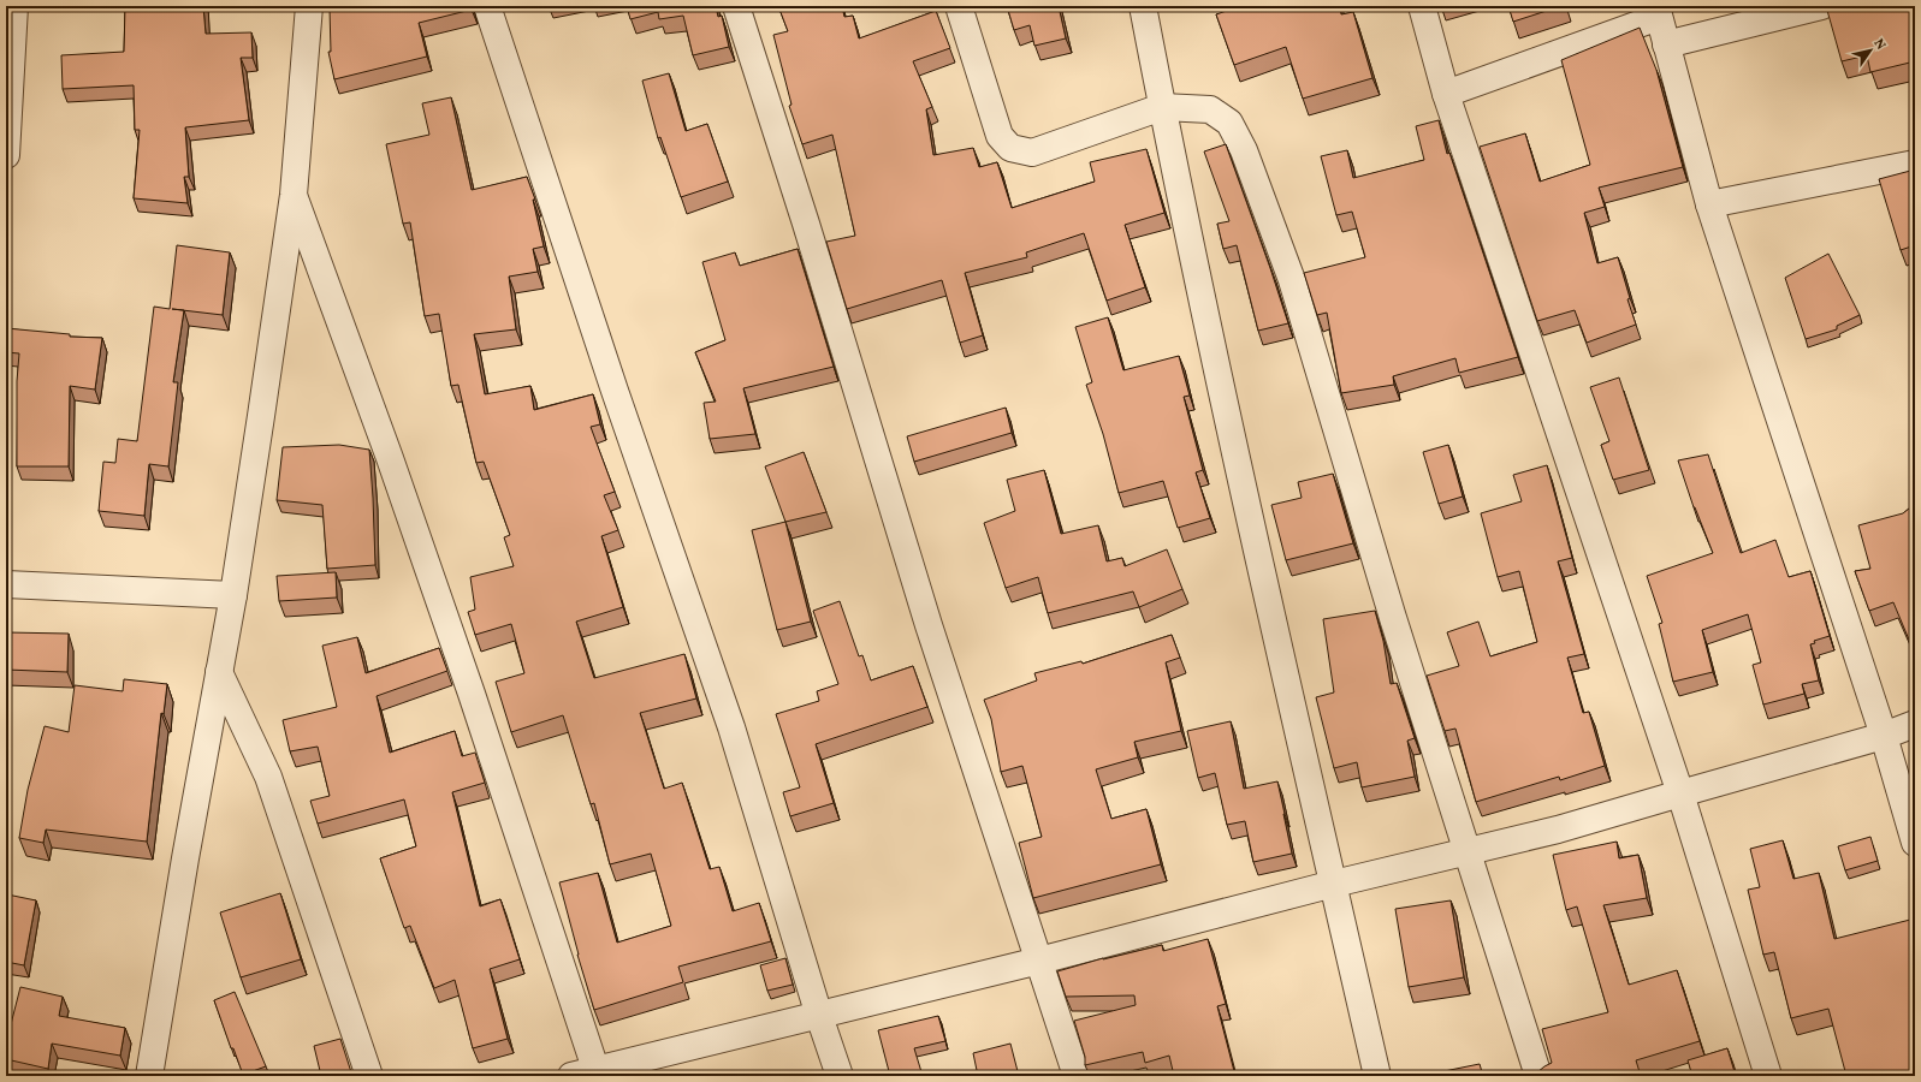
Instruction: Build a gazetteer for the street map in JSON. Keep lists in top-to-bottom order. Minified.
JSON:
{"north":"top right"}
